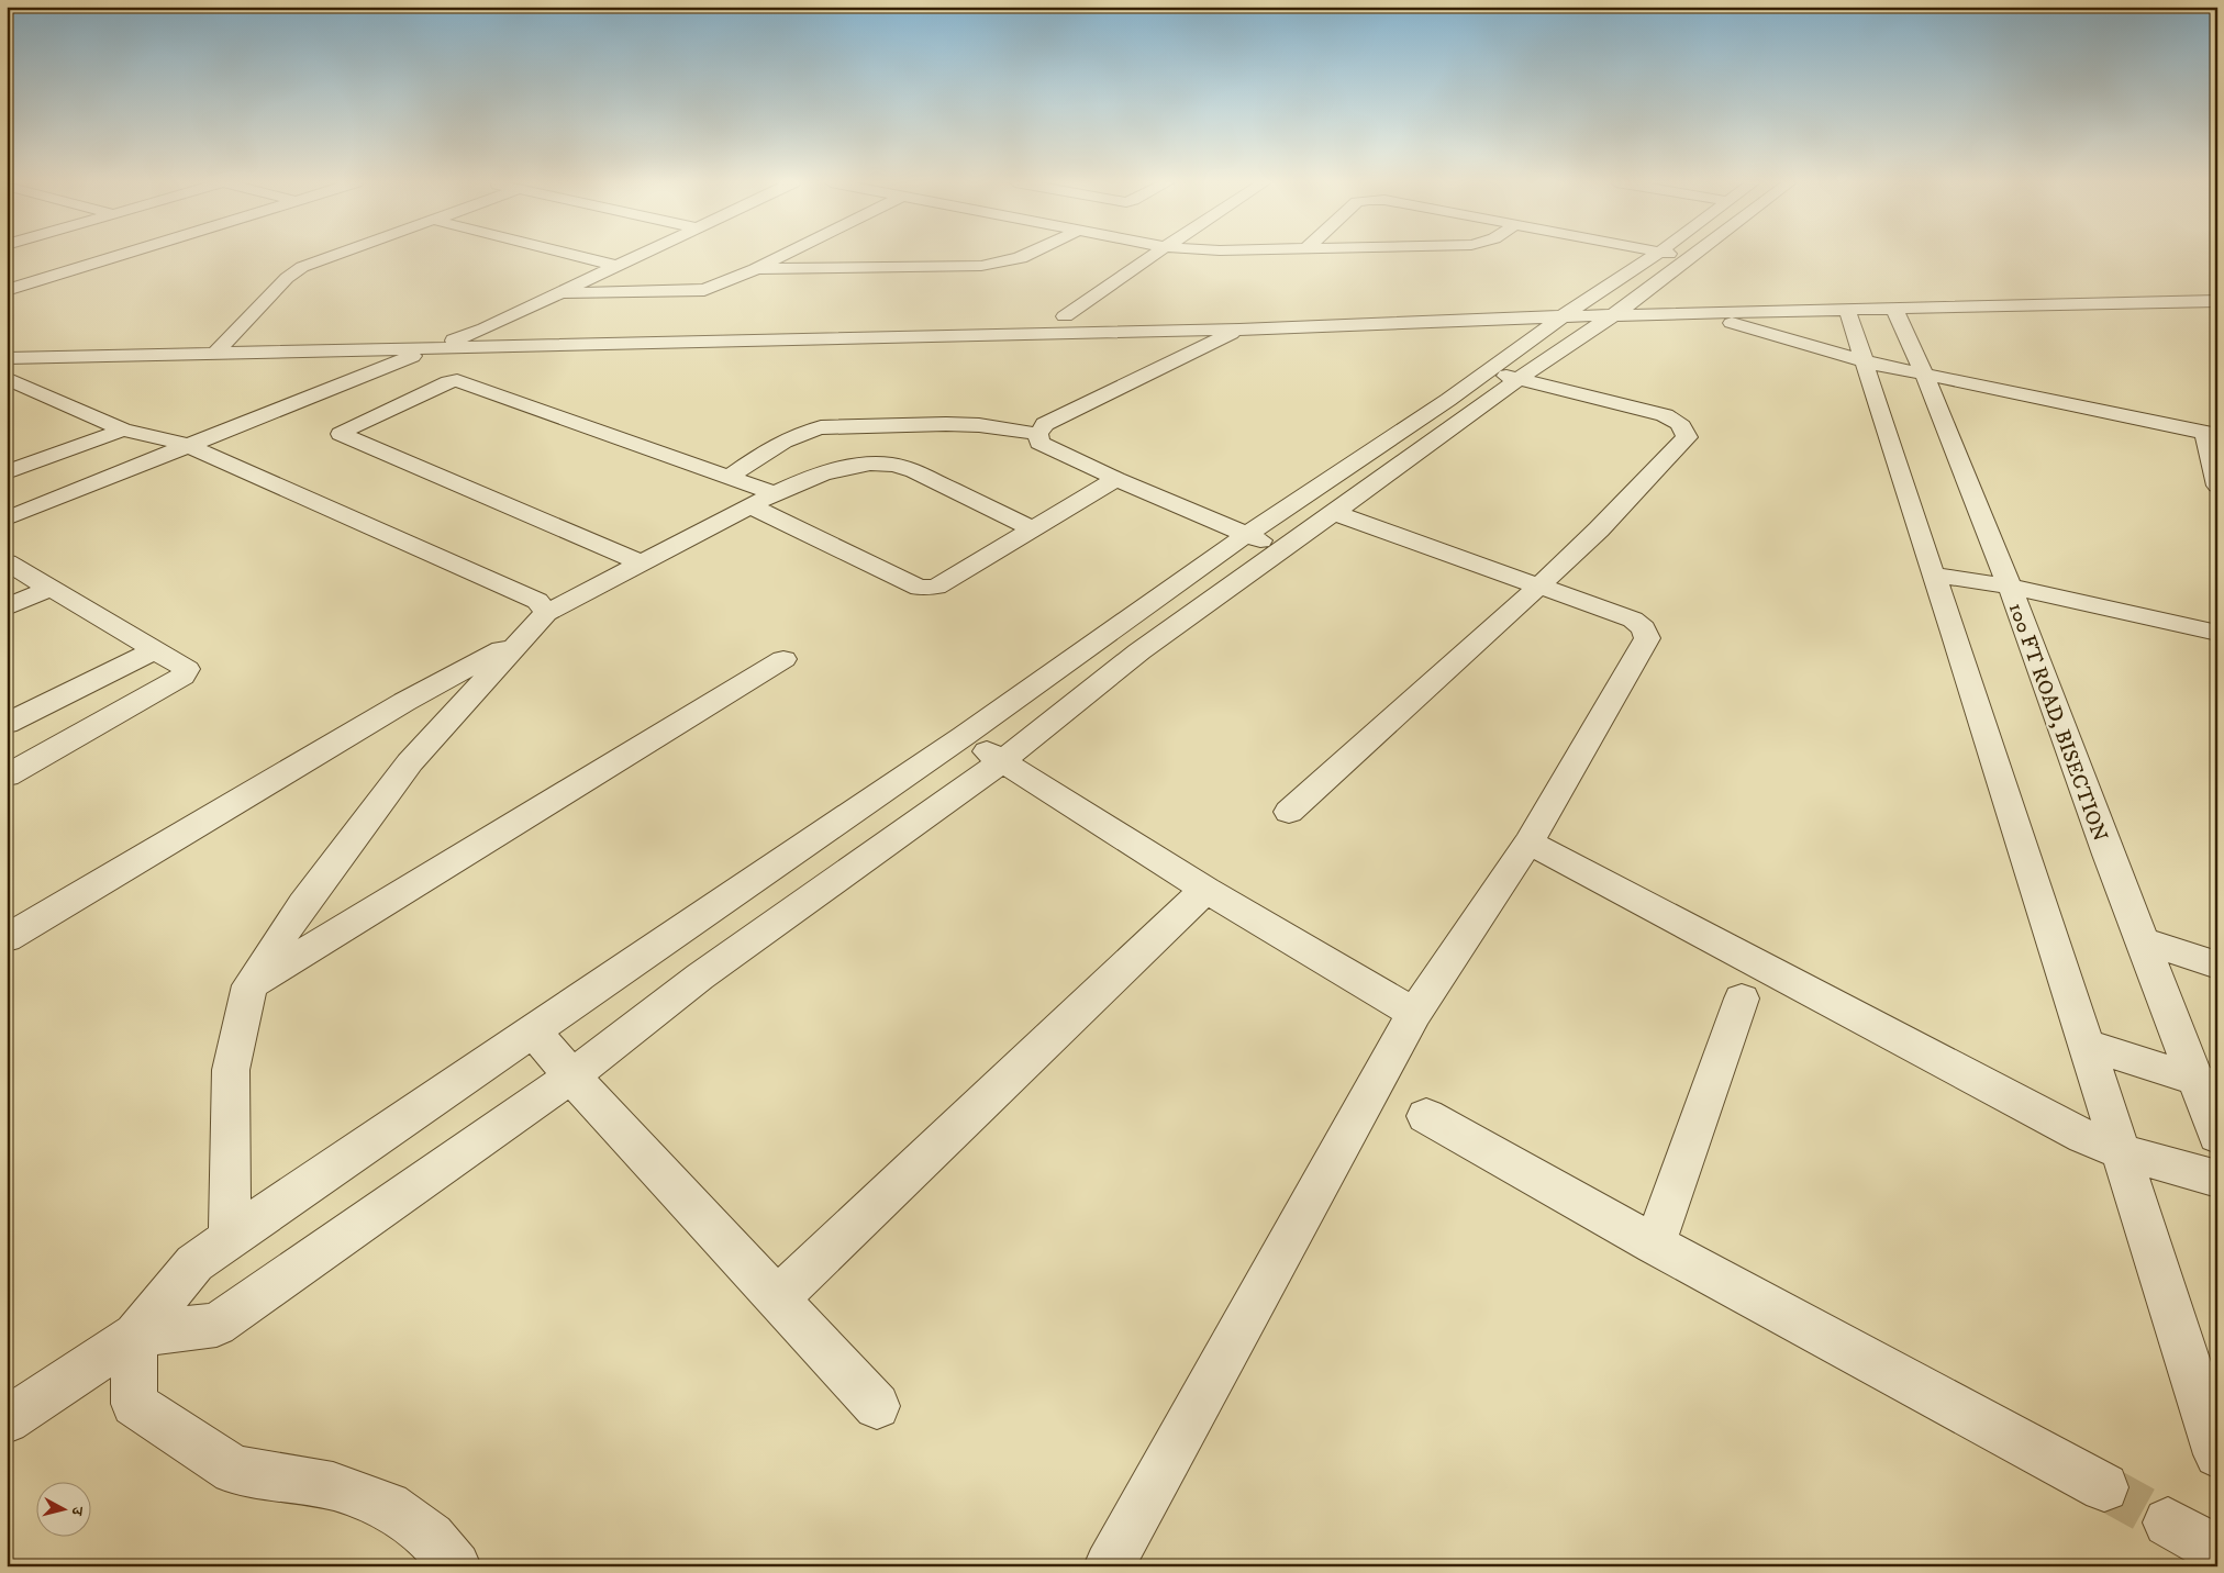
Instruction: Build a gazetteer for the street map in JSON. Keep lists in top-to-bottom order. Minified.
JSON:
{"streets":{"street":["100 FT ROAD, BISECTION"]},"north":"right"}
